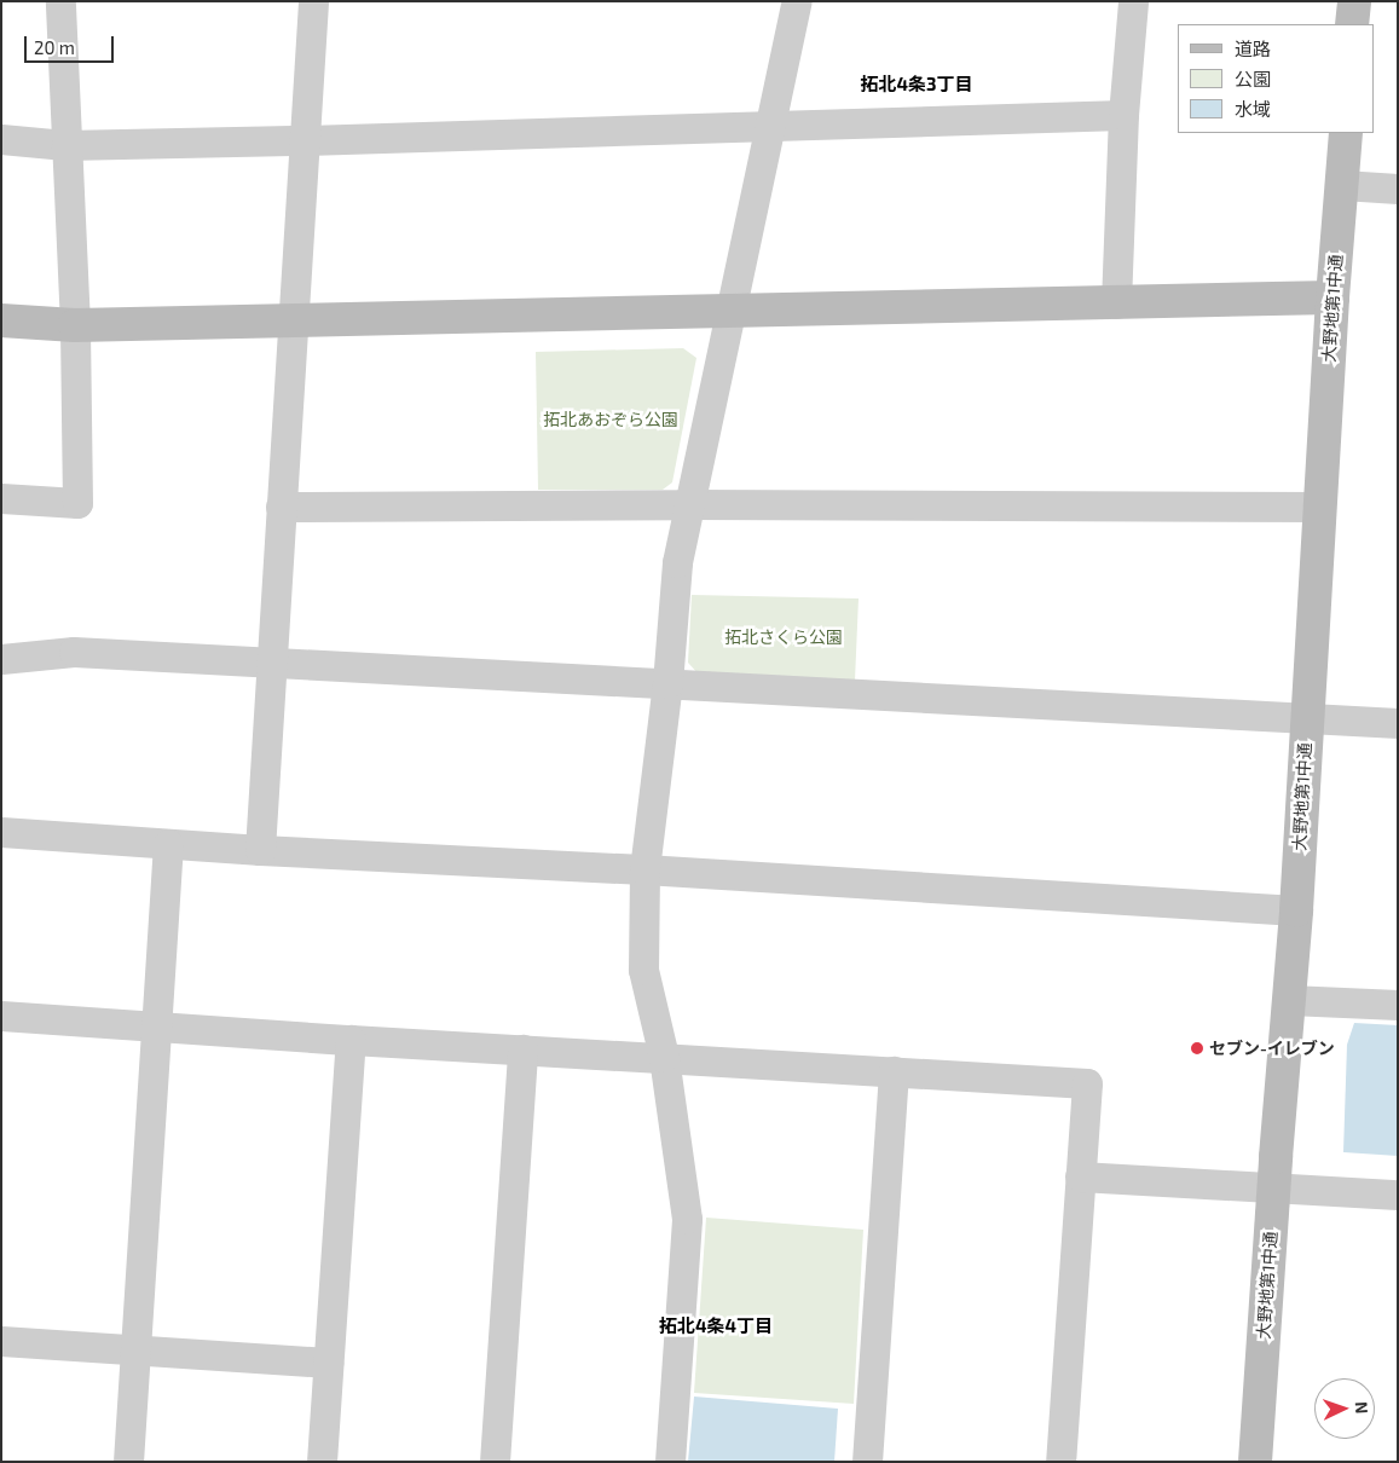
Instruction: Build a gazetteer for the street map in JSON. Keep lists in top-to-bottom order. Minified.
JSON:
{"streets":{"street":["大野地第1中通"]},"districts":["拓北4条3丁目","拓北4条4丁目"],"parks":["拓北あおぞら公園","拓北さくら公園"],"places":["セブン-イレブン"],"legend":["道路","公園","水域"],"scale_bar":"20 m","north":"right"}
